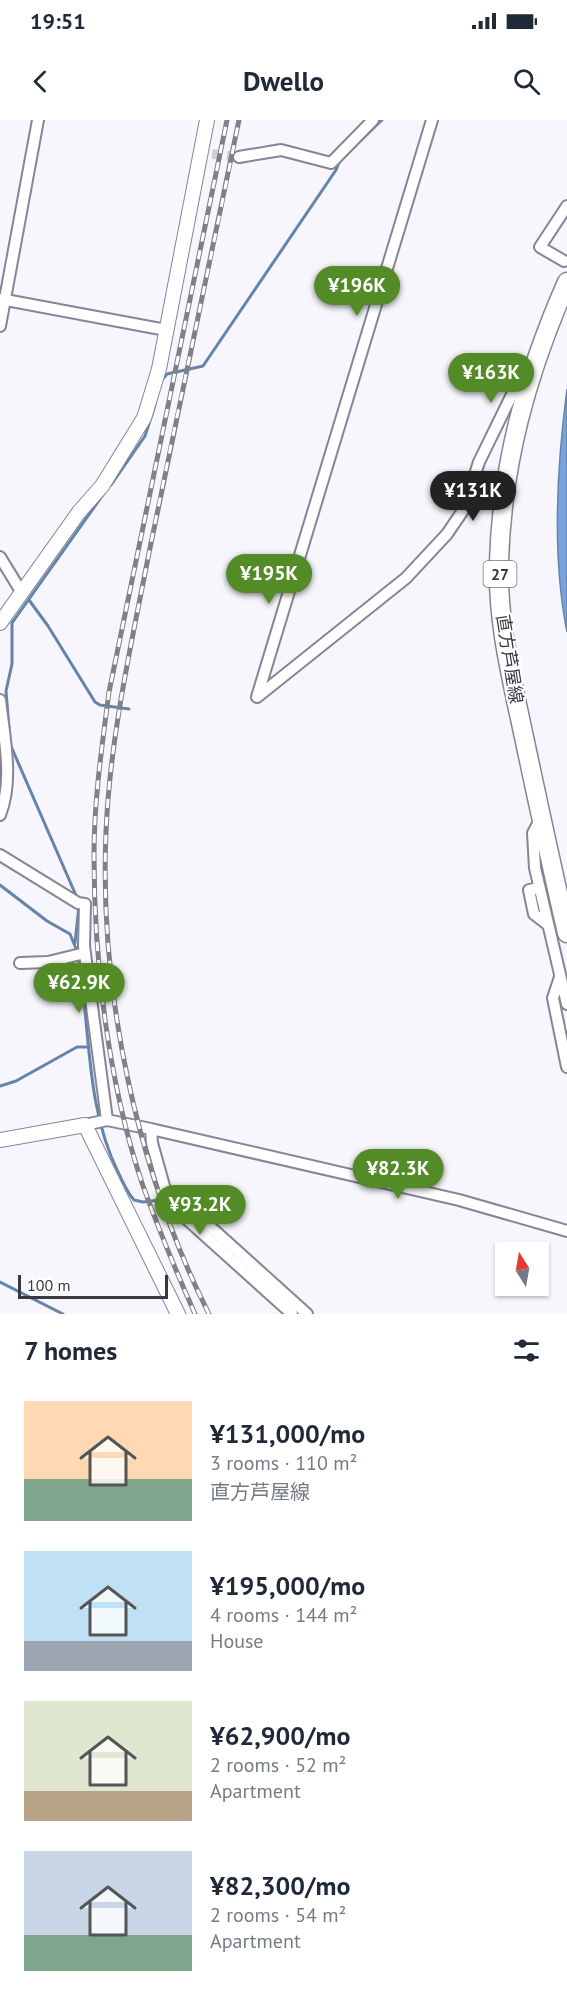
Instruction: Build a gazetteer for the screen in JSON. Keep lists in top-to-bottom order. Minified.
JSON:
{"streets":{"main road":["27","直方芦屋線"]},"scale_bar":"100 m","north":"top","page":{"status":"19:51","header":"Dwello","price":["¥196K","¥163K","¥131K","¥195K","¥62.9K","¥82.3K","¥93.2K"],"scale":"100 m","heading":"7 homes","list":[{"name":"¥131,000/mo","note":"3 rooms · 110 m² · 直方芦屋線"},{"name":"¥195,000/mo","note":"4 rooms · 144 m² · House"},{"name":"¥62,900/mo","note":"2 rooms · 52 m² · Apartment"},{"name":"¥82,300/mo","note":"2 rooms · 54 m² · Apartment"}]}}
